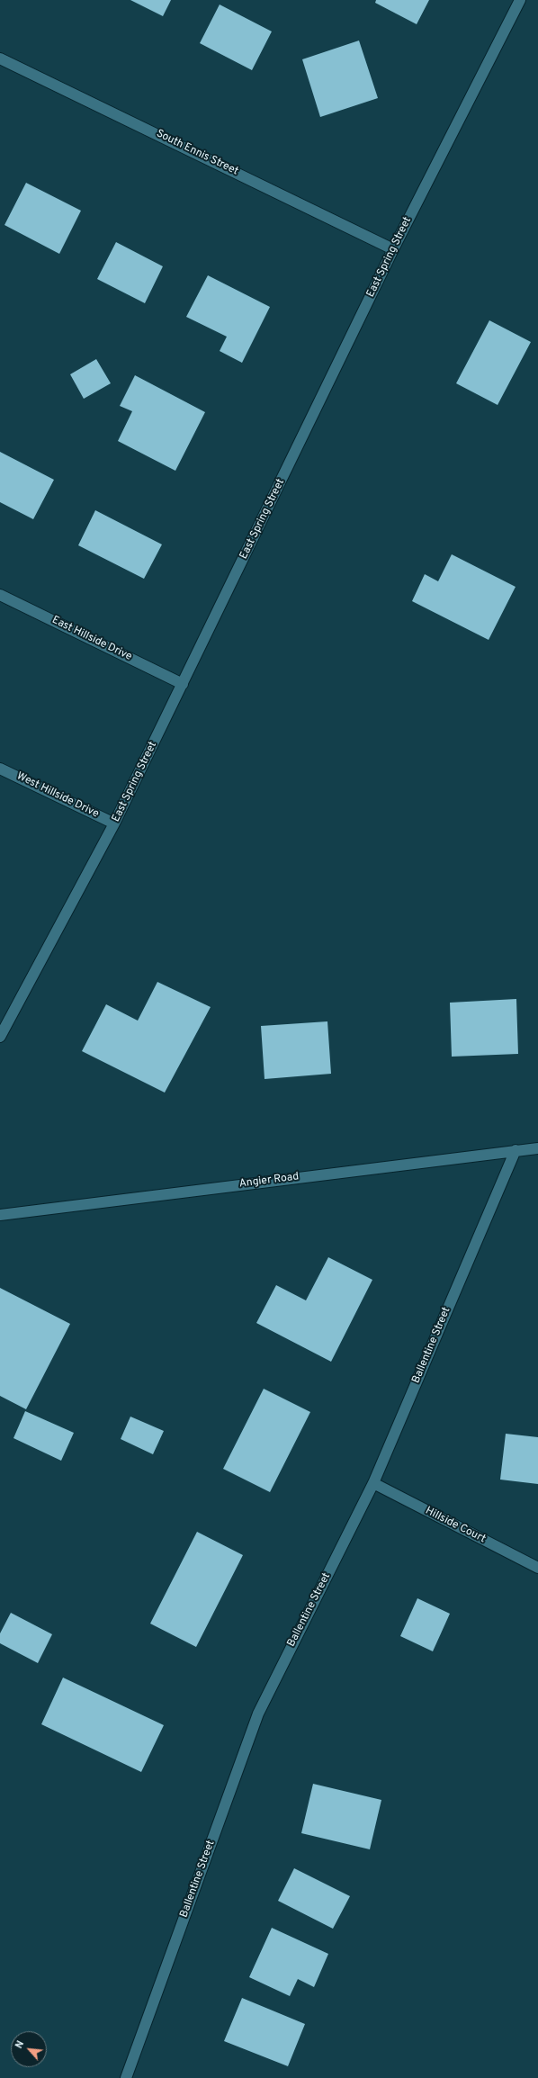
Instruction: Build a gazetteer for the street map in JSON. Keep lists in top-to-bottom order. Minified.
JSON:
{"streets":{"street":["South Ennis Street","East Spring Street","East Hillside Drive","West Hillside Drive","Angier Road","Ballentine Street","Hillside Court"]},"crossings":[["South Ennis Street","East Spring Street"],["East Spring Street","East Hillside Drive"],["East Spring Street","West Hillside Drive"],["Angier Road","Ballentine Street"],["Ballentine Street","Hillside Court"]],"north":"top left"}
